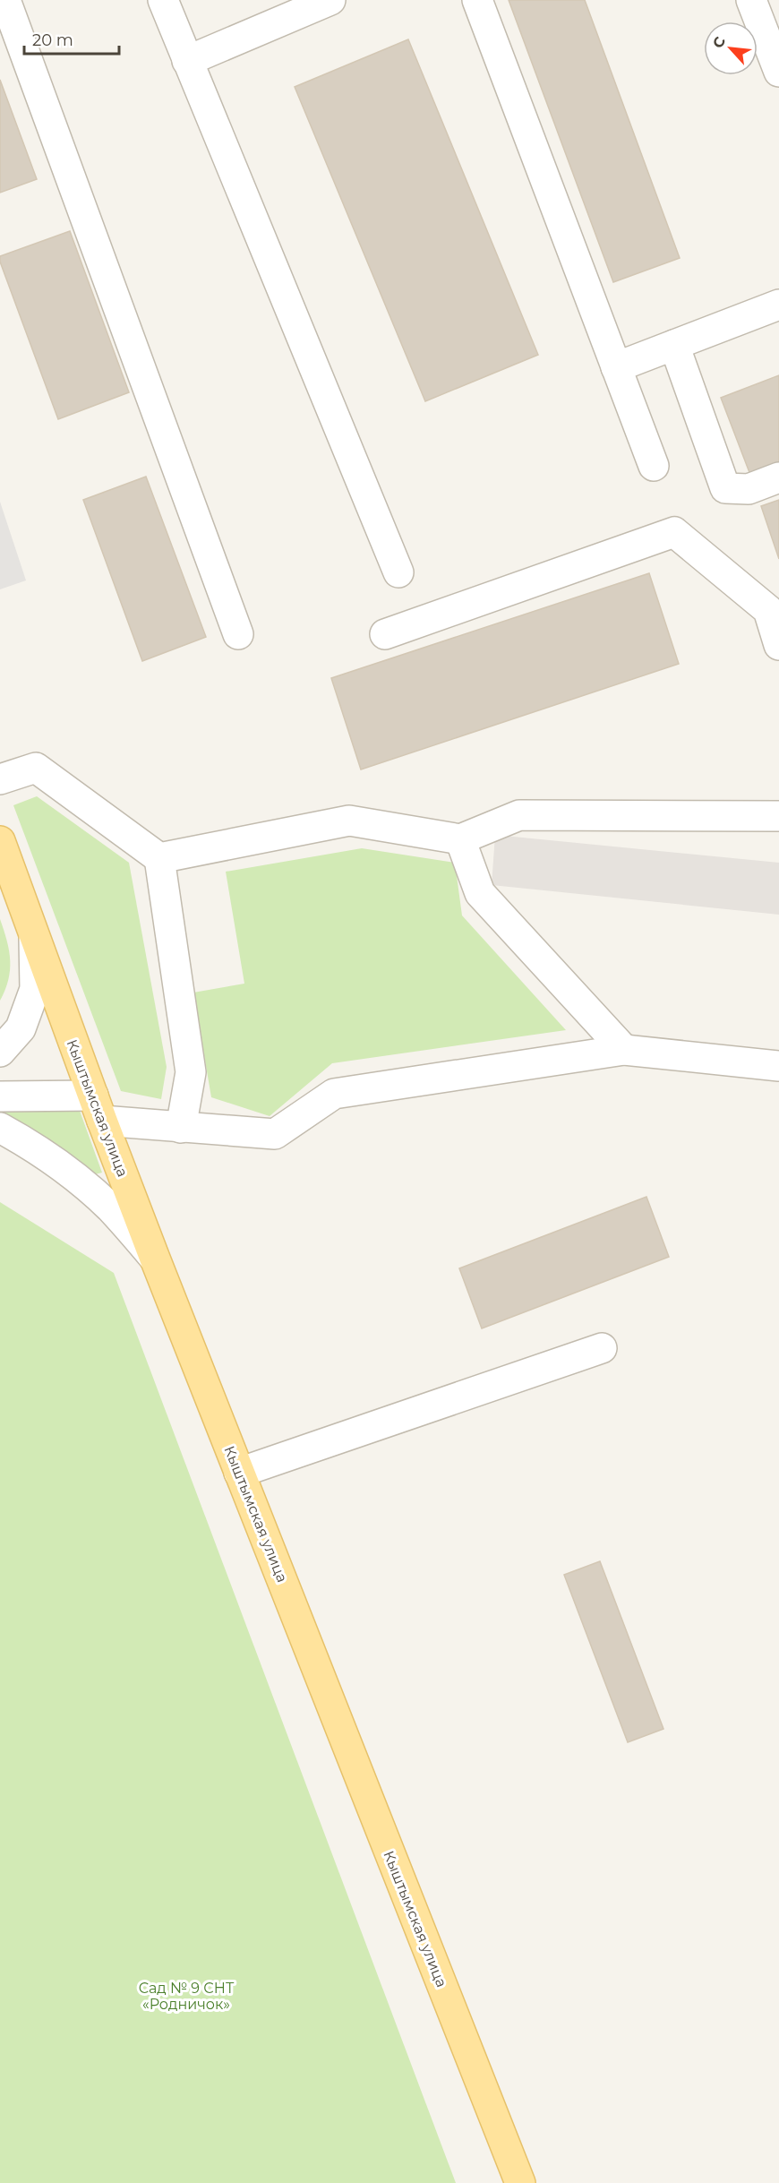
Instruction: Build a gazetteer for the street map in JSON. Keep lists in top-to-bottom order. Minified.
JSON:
{"streets":{"main road":["Кыштымская улица"]},"parks":["Сад № 9 СНТ «Родничок»"],"scale_bar":"20 m","north":"top left"}
